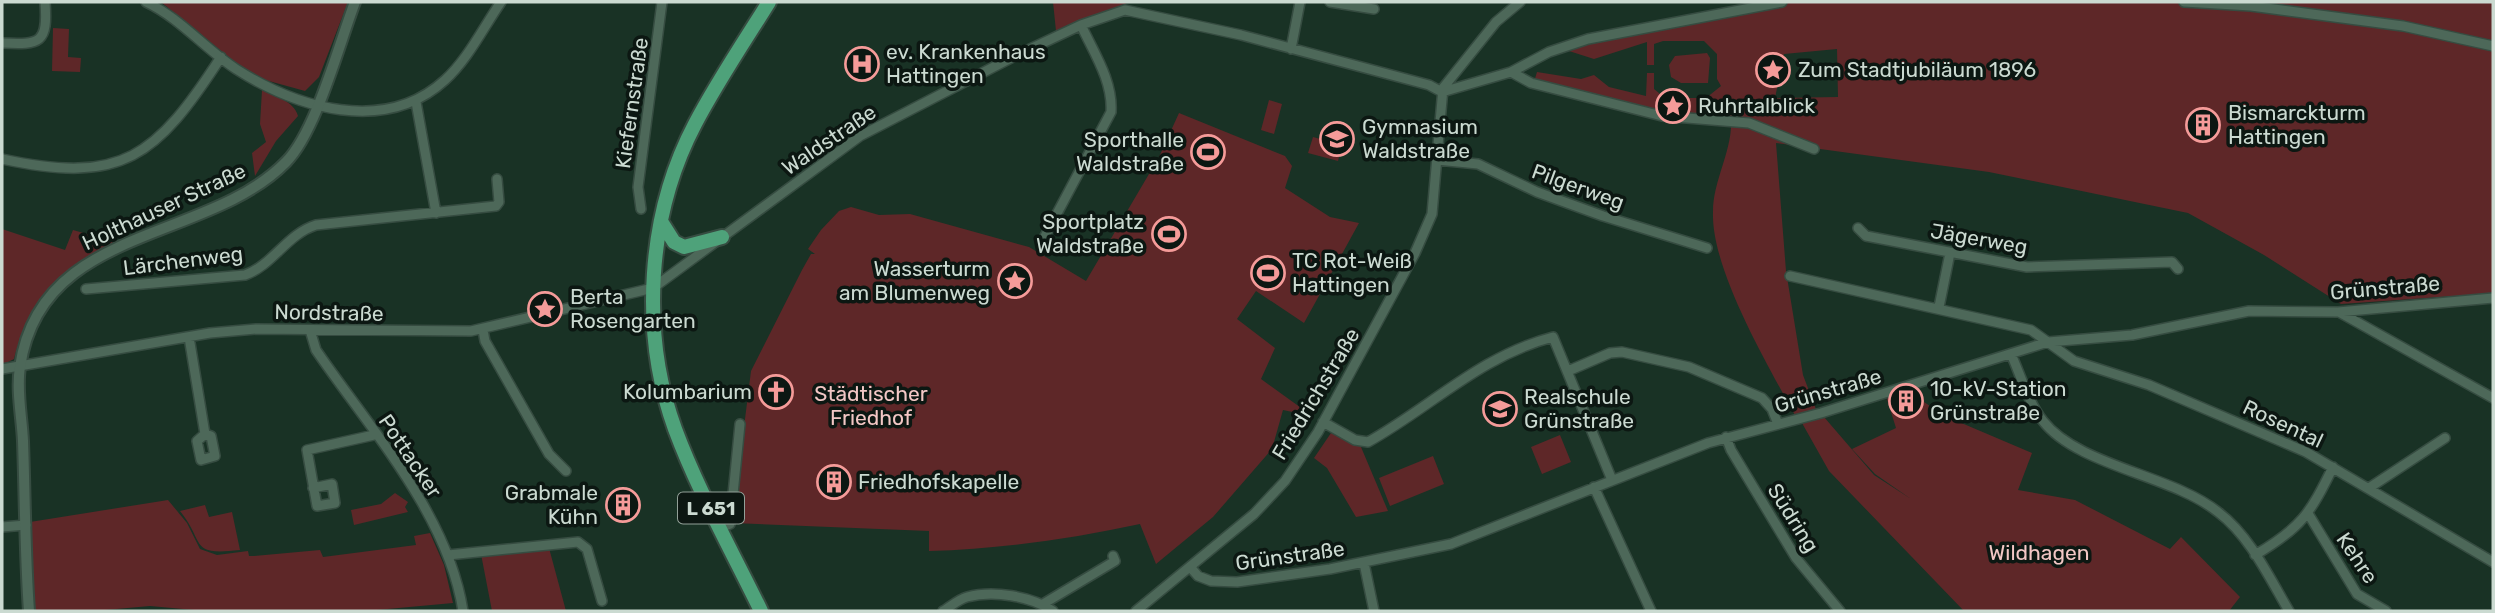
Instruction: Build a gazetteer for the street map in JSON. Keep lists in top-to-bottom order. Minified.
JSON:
{"streets":{"main road":["L 651"],"street":["Kiefernstraße","Waldstraße","Pilgerweg","Holthauser Straße","Jägerweg","Lärchenweg","Grünstraße","Nordstraße","Friedrichstraße","Rosental","Pottacker","Südring","Kehre"]},"crossings":[["Waldstraße","Nordstraße"],["Waldstraße","L 651"],["Pilgerweg","Friedrichstraße"],["Holthauser Straße","Nordstraße"],["Grünstraße","Friedrichstraße"],["Grünstraße","Rosental"],["Grünstraße","Südring"],["Nordstraße","Pottacker"],["Nordstraße","L 651"]],"parks":["Städtischer Friedhof","Wildhagen"],"places":{"hospital":["ev. Krankenhaus Hattingen"],"place":["Zum Stadtjubiläum 1896","Ruhrtalblick","Wasserturm am Blumenweg","Berta Rosengarten"],"building":["Bismarckturm Hattingen","10-kV-Station Grünstraße","Friedhofskapelle","Grabmale Kühn"],"school or university":["Gymnasium Waldstraße","Realschule Grünstraße"],"sports":["Sporthalle Waldstraße","Sportplatz Waldstraße","TC Rot-Weiß Hattingen"],"church":["Kolumbarium"]}}
